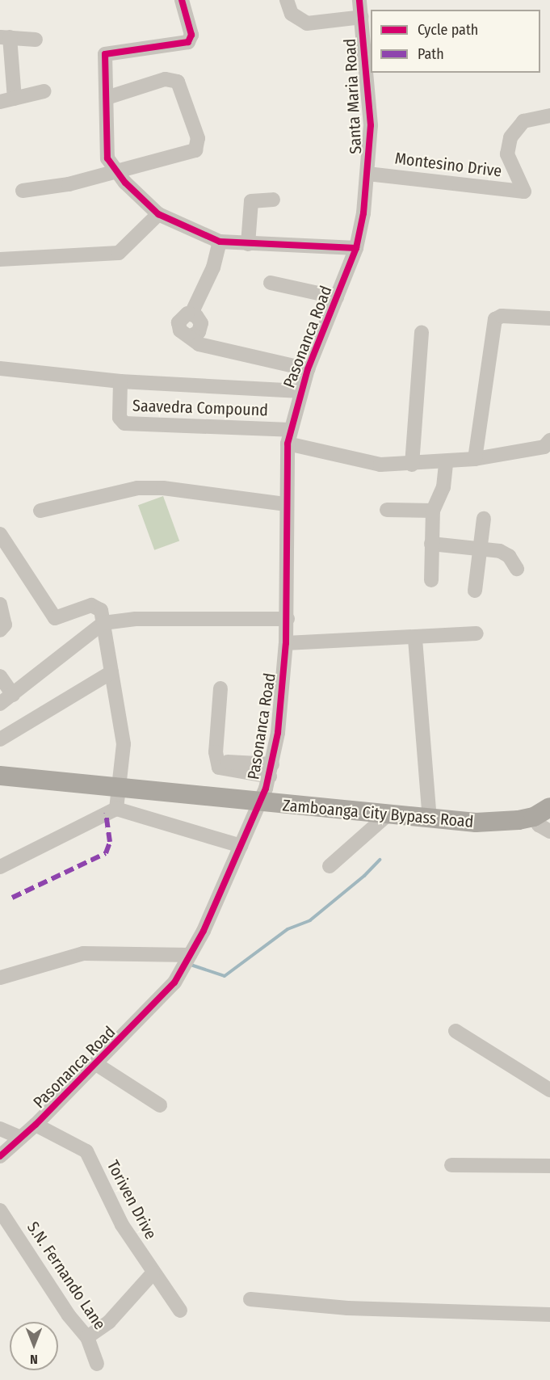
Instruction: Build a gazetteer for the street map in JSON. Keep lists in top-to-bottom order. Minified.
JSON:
{"streets":{"main road":["Zamboanga City Bypass Road"],"street":["Santa Maria Road","Montesino Drive","Pasonanca Road","Saavedra Compound","Toriven Drive","S.N. Fernando Lane"]},"crossings":[["Santa Maria Road","Montesino Drive"],["Santa Maria Road","Pasonanca Road"],["Pasonanca Road","Saavedra Compound"],["Pasonanca Road","Zamboanga City Bypass Road"],["Pasonanca Road","Toriven Drive"]],"legend":["Cycle path","Path"],"north":"bottom"}
